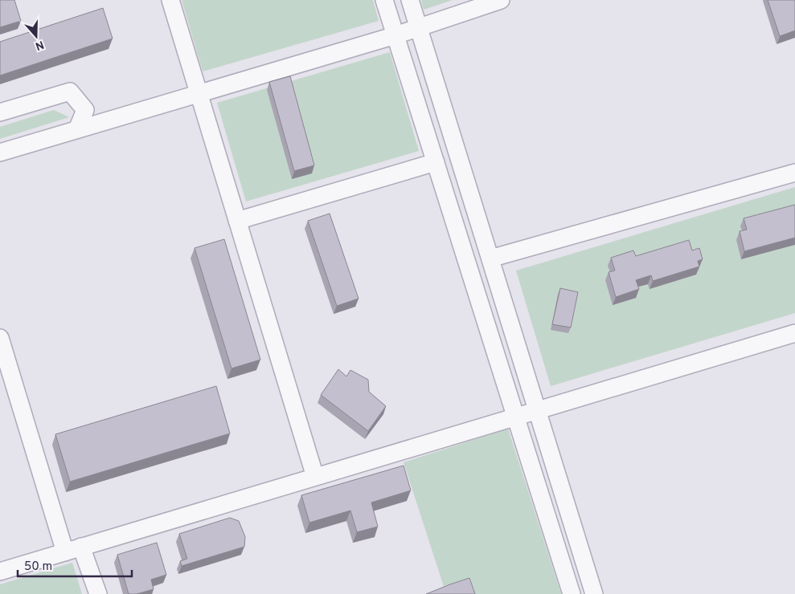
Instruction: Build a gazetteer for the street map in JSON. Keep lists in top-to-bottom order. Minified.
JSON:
{"scale_bar":"50 m","north":"bottom"}
